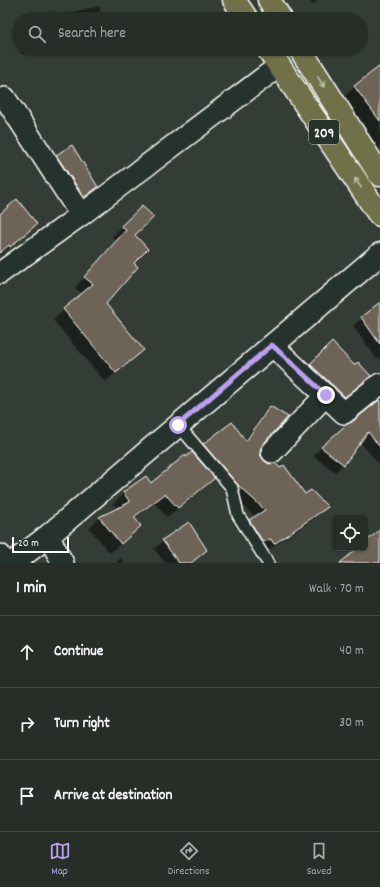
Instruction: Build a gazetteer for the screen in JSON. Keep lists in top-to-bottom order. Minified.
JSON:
{"streets":{"highway":["209"]},"scale_bar":"20 m","page":{"search":"Search here","scale":"20 m","heading":["1 min","Walk · 70 m"],"list":[["Continue","40 m"],["Turn right","30 m"],"Arrive at destination"],"nav":["Map","Directions","Saved"]}}
